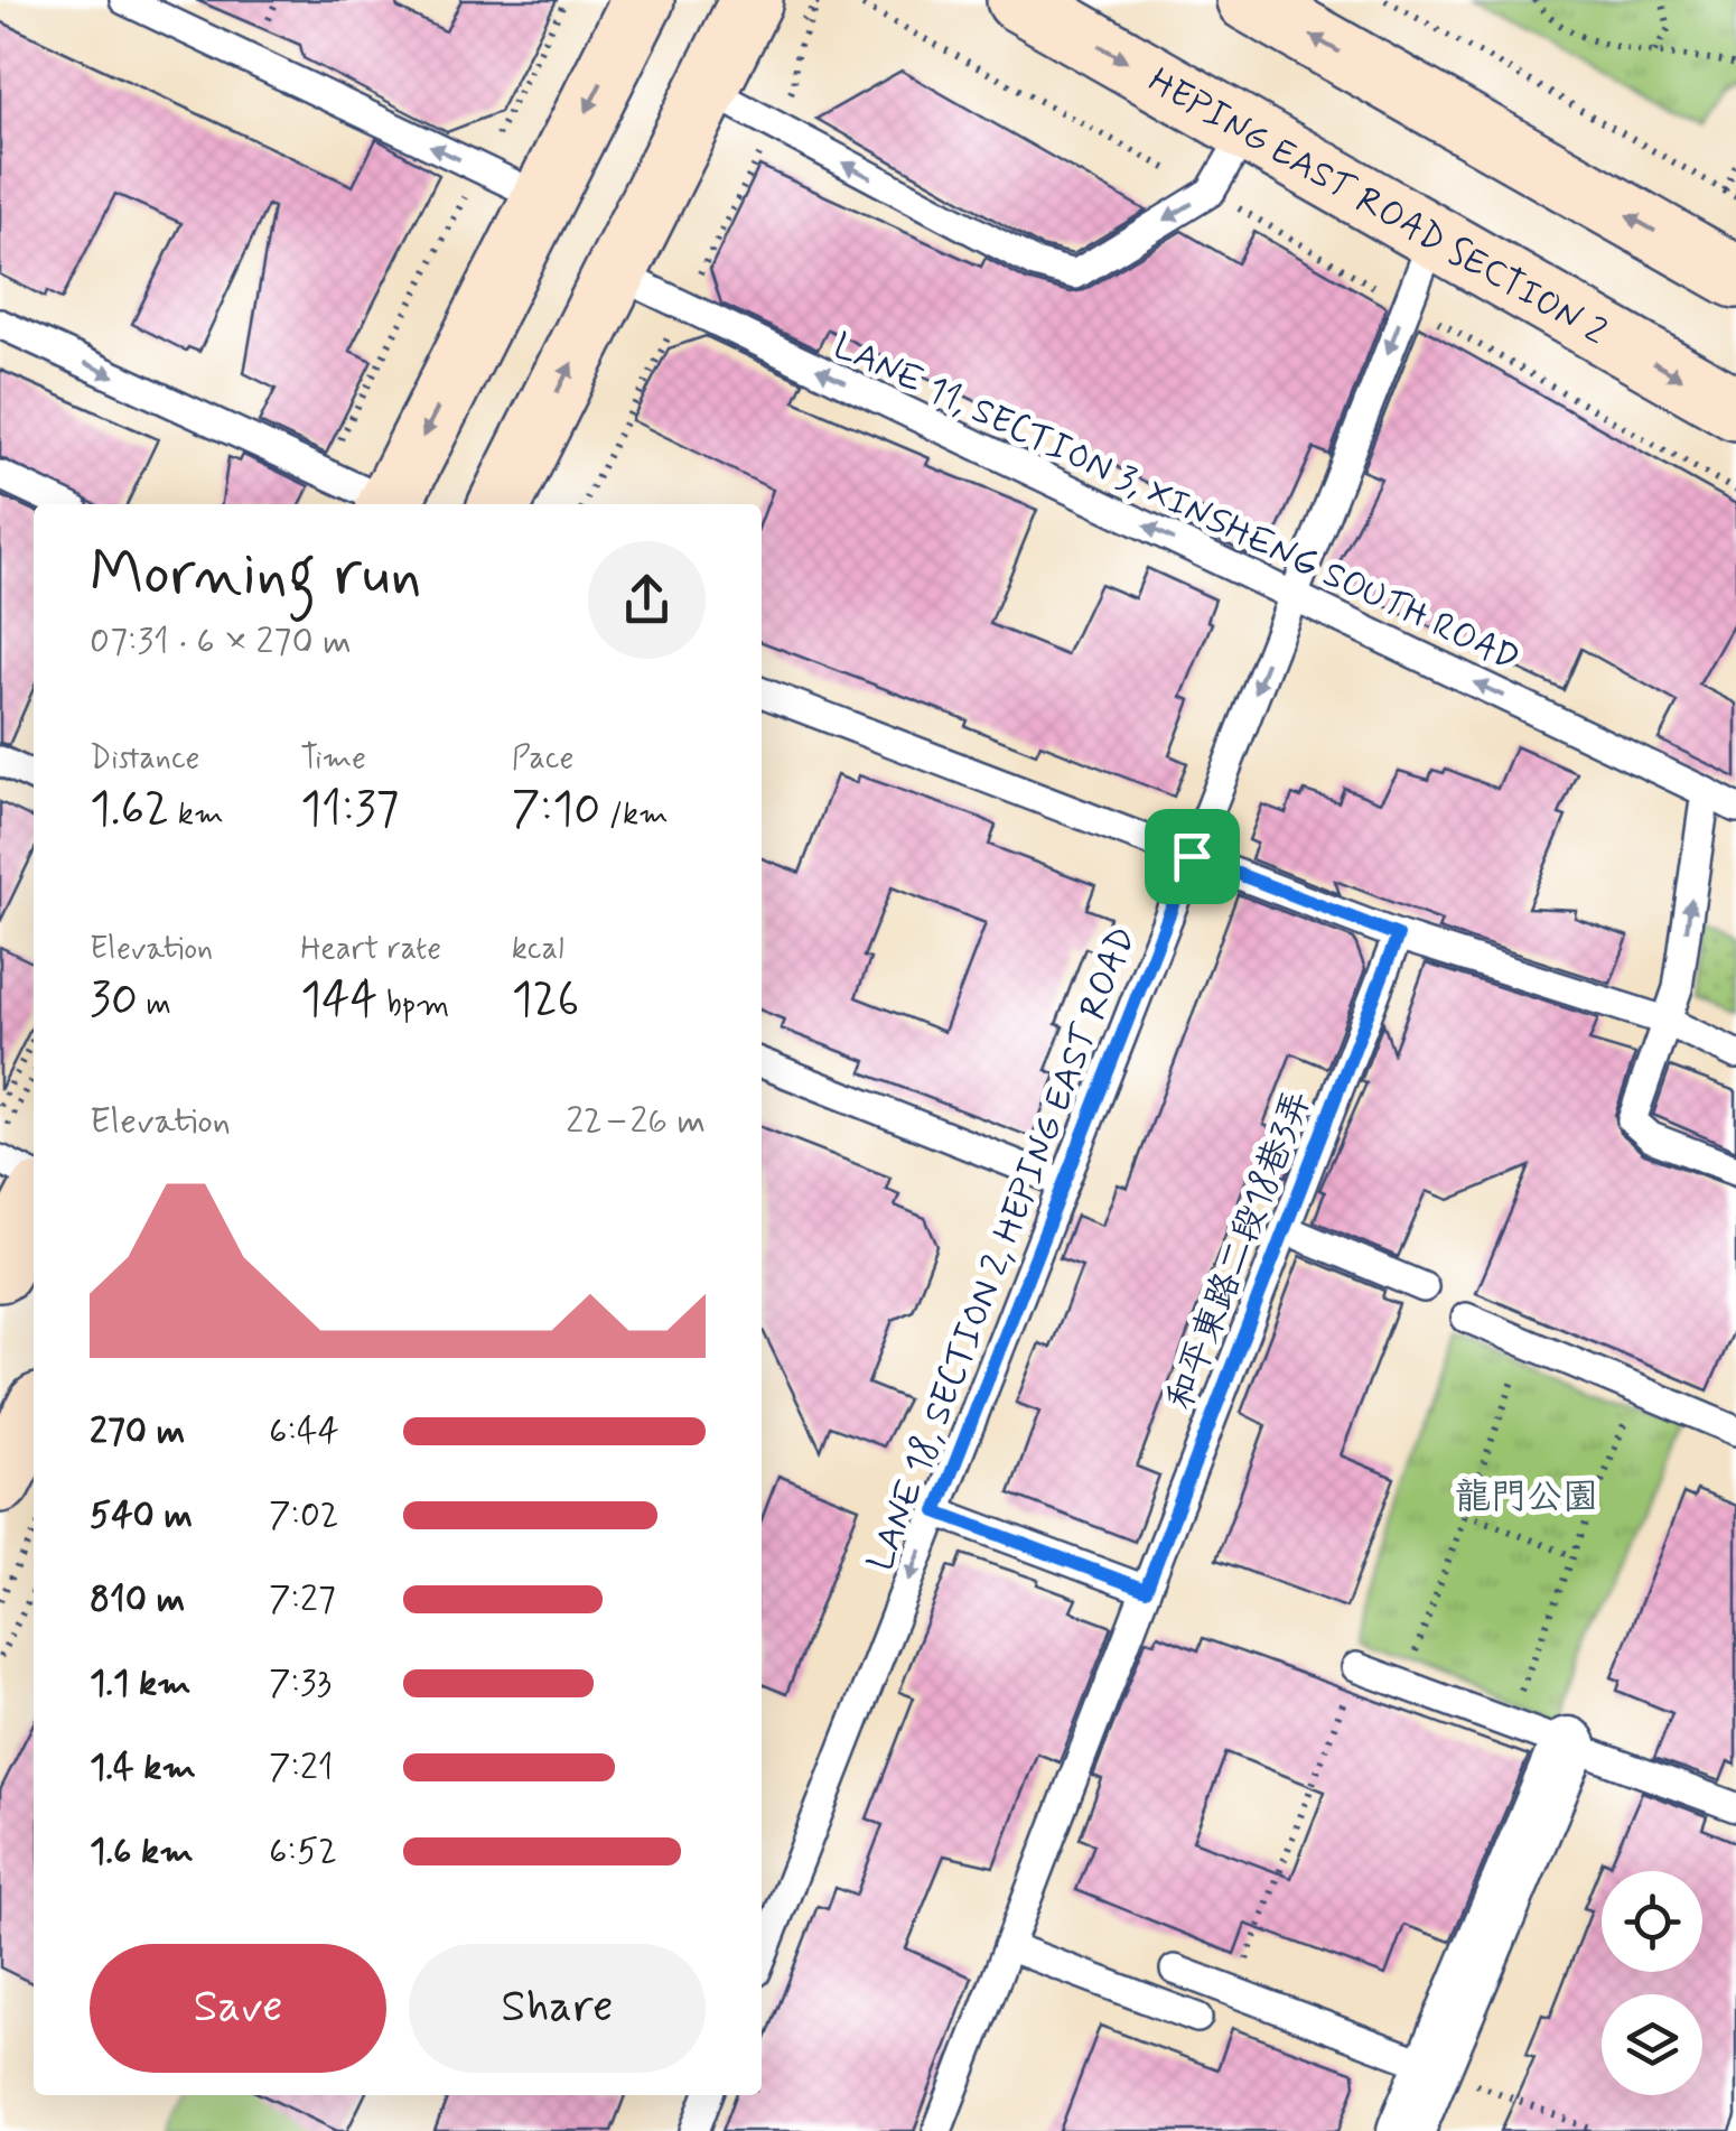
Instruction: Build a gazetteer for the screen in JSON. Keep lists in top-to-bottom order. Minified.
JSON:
{"streets":{"main road":["HEPING EAST ROAD SECTION 2"],"lane":["LANE 11, SECTION 3, XINSHENG SOUTH ROAD","LANE 18, SECTION 2, HEPING EAST ROAD","和平東路二段18巷3弄"]},"crossings":[["HEPING EAST ROAD SECTION 2","LANE 18, SECTION 2, HEPING EAST ROAD"],["LANE 11, SECTION 3, XINSHENG SOUTH ROAD","LANE 18, SECTION 2, HEPING EAST ROAD"]],"one_way":["LANE 11, SECTION 3, XINSHENG SOUTH ROAD","LANE 18, SECTION 2, HEPING EAST ROAD"],"parks":["龍門公園"],"page":{"heading":["Morning run","07:31 · 6 × 270 m"],"stats":[["Distance","1.62 km"],["Time","11:37"],["Pace","7:10 /km"],["Elevation","30 m"],["Heart rate","144 bpm"],["kcal","126"]],"chart":["Elevation","22–26 m"],"list":[{"name":"270 m","note":"6:44"},{"name":"540 m","note":"7:02"},{"name":"810 m","note":"7:27"},{"name":"1.1 km","note":"7:33"},{"name":"1.4 km","note":"7:21"},{"name":"1.6 km","note":"6:52"}],"buttons":["Save","Share"]}}
